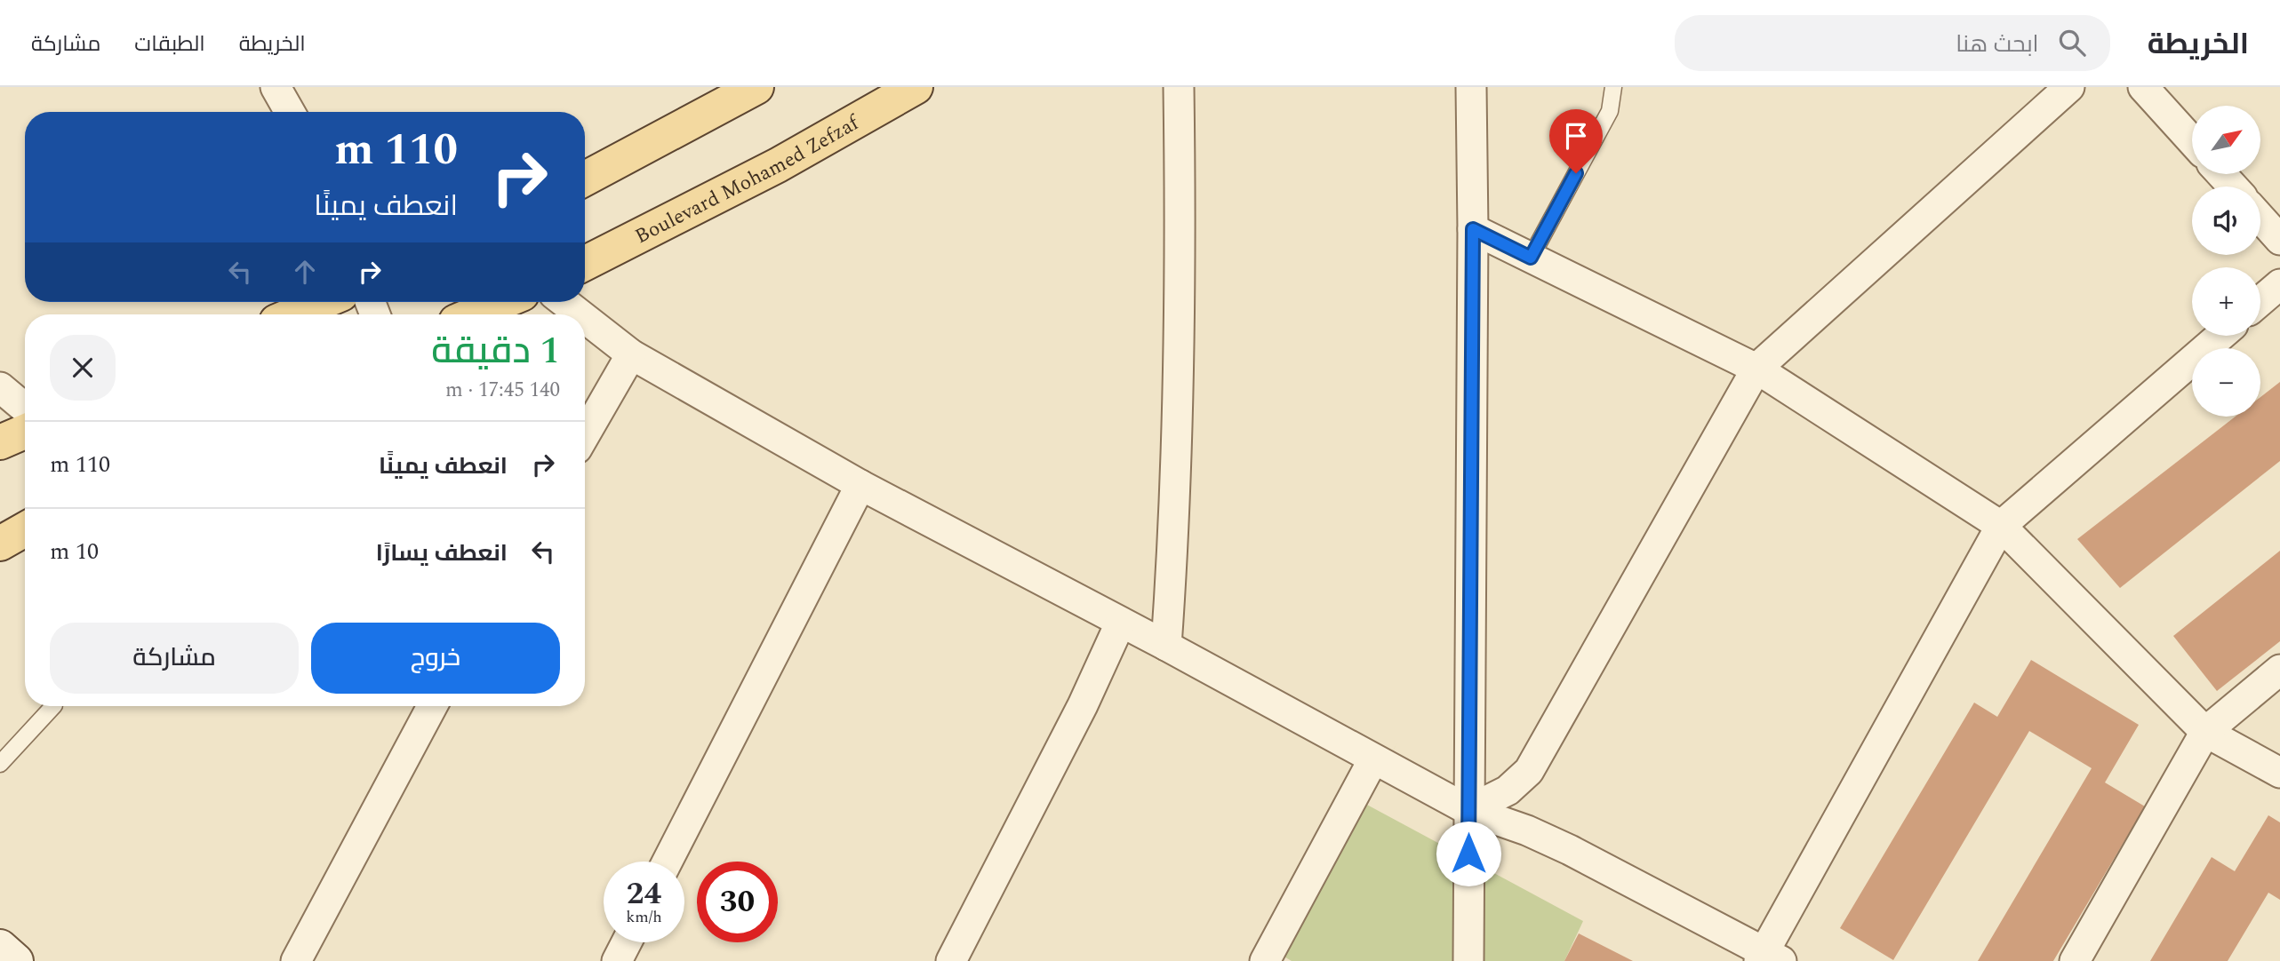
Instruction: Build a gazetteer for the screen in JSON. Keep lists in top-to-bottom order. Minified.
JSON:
{"streets":{"main road":["Boulevard Mohamed Zefzaf"]},"north":"top right","page":{"header":"الخريطة","search":"ابحث هنا","nav":["الخريطة","الطبقات","مشاركة"],"map_buttons":["+","−"],"turn":["110 m","انعطف يمينًا"],"heading":["1 دقيقة","140 m · 17:45"],"list":[{"name":"انعطف يمينًا","value":"110 m"},{"name":"انعطف يسارًا","value":"10 m"}],"buttons":["خروج","مشاركة"],"speed":"24 km/h","limit":"30"}}
